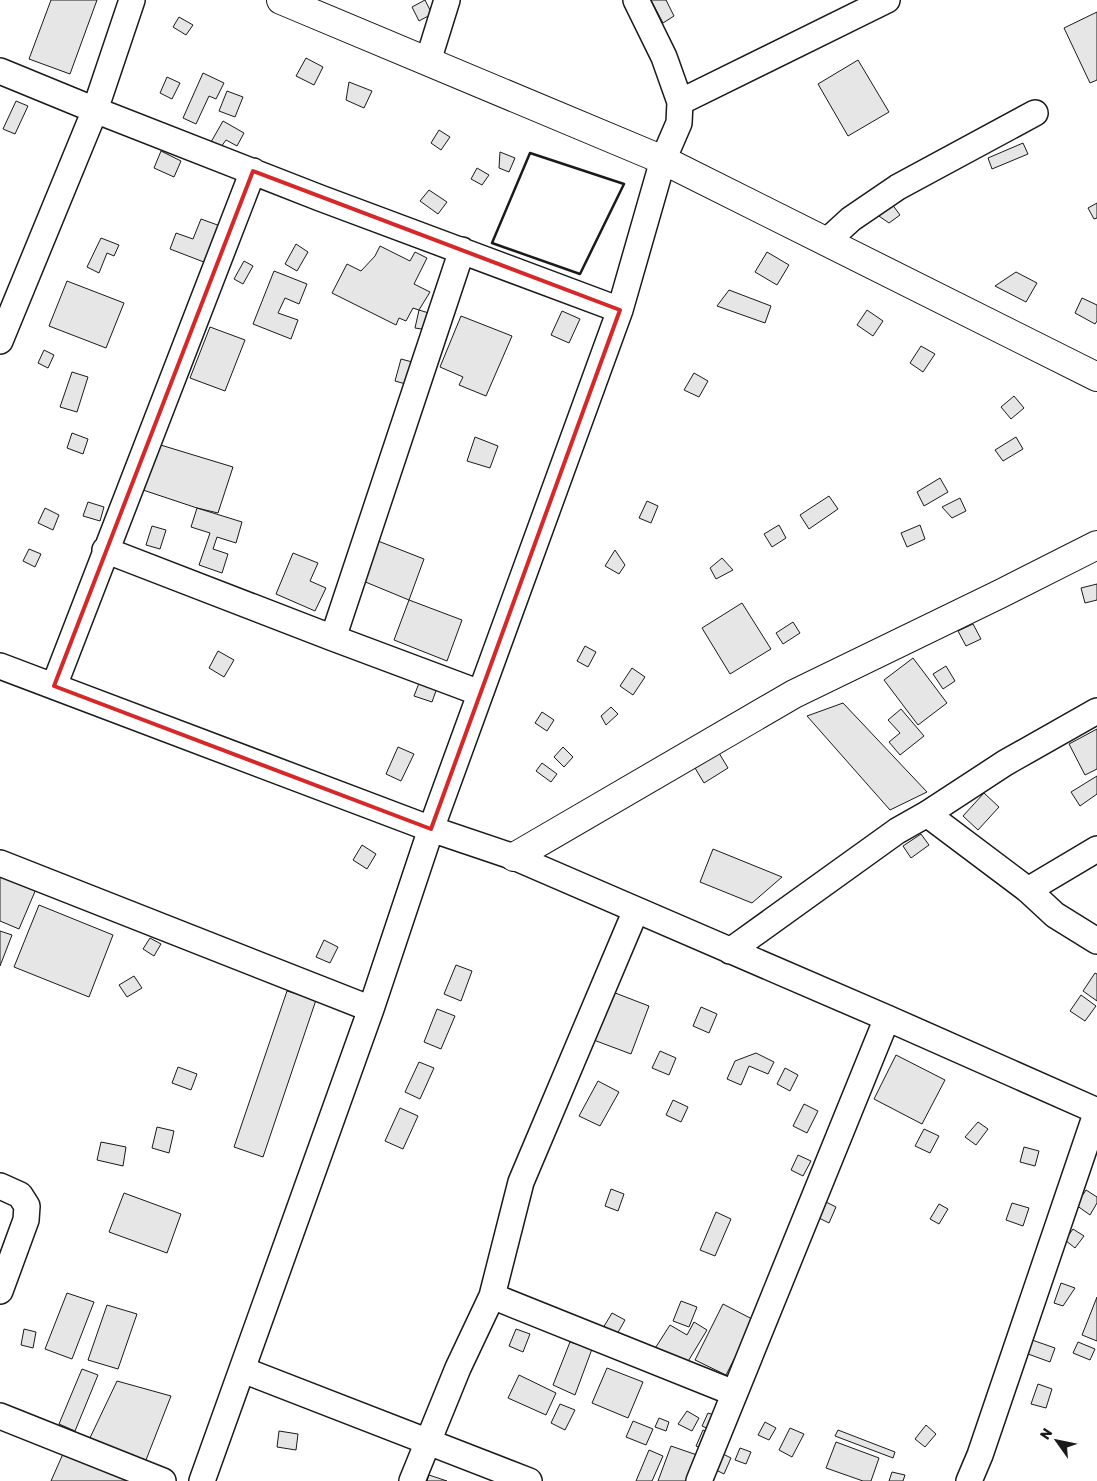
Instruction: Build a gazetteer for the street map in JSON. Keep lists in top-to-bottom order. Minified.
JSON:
{"north":"top left"}
